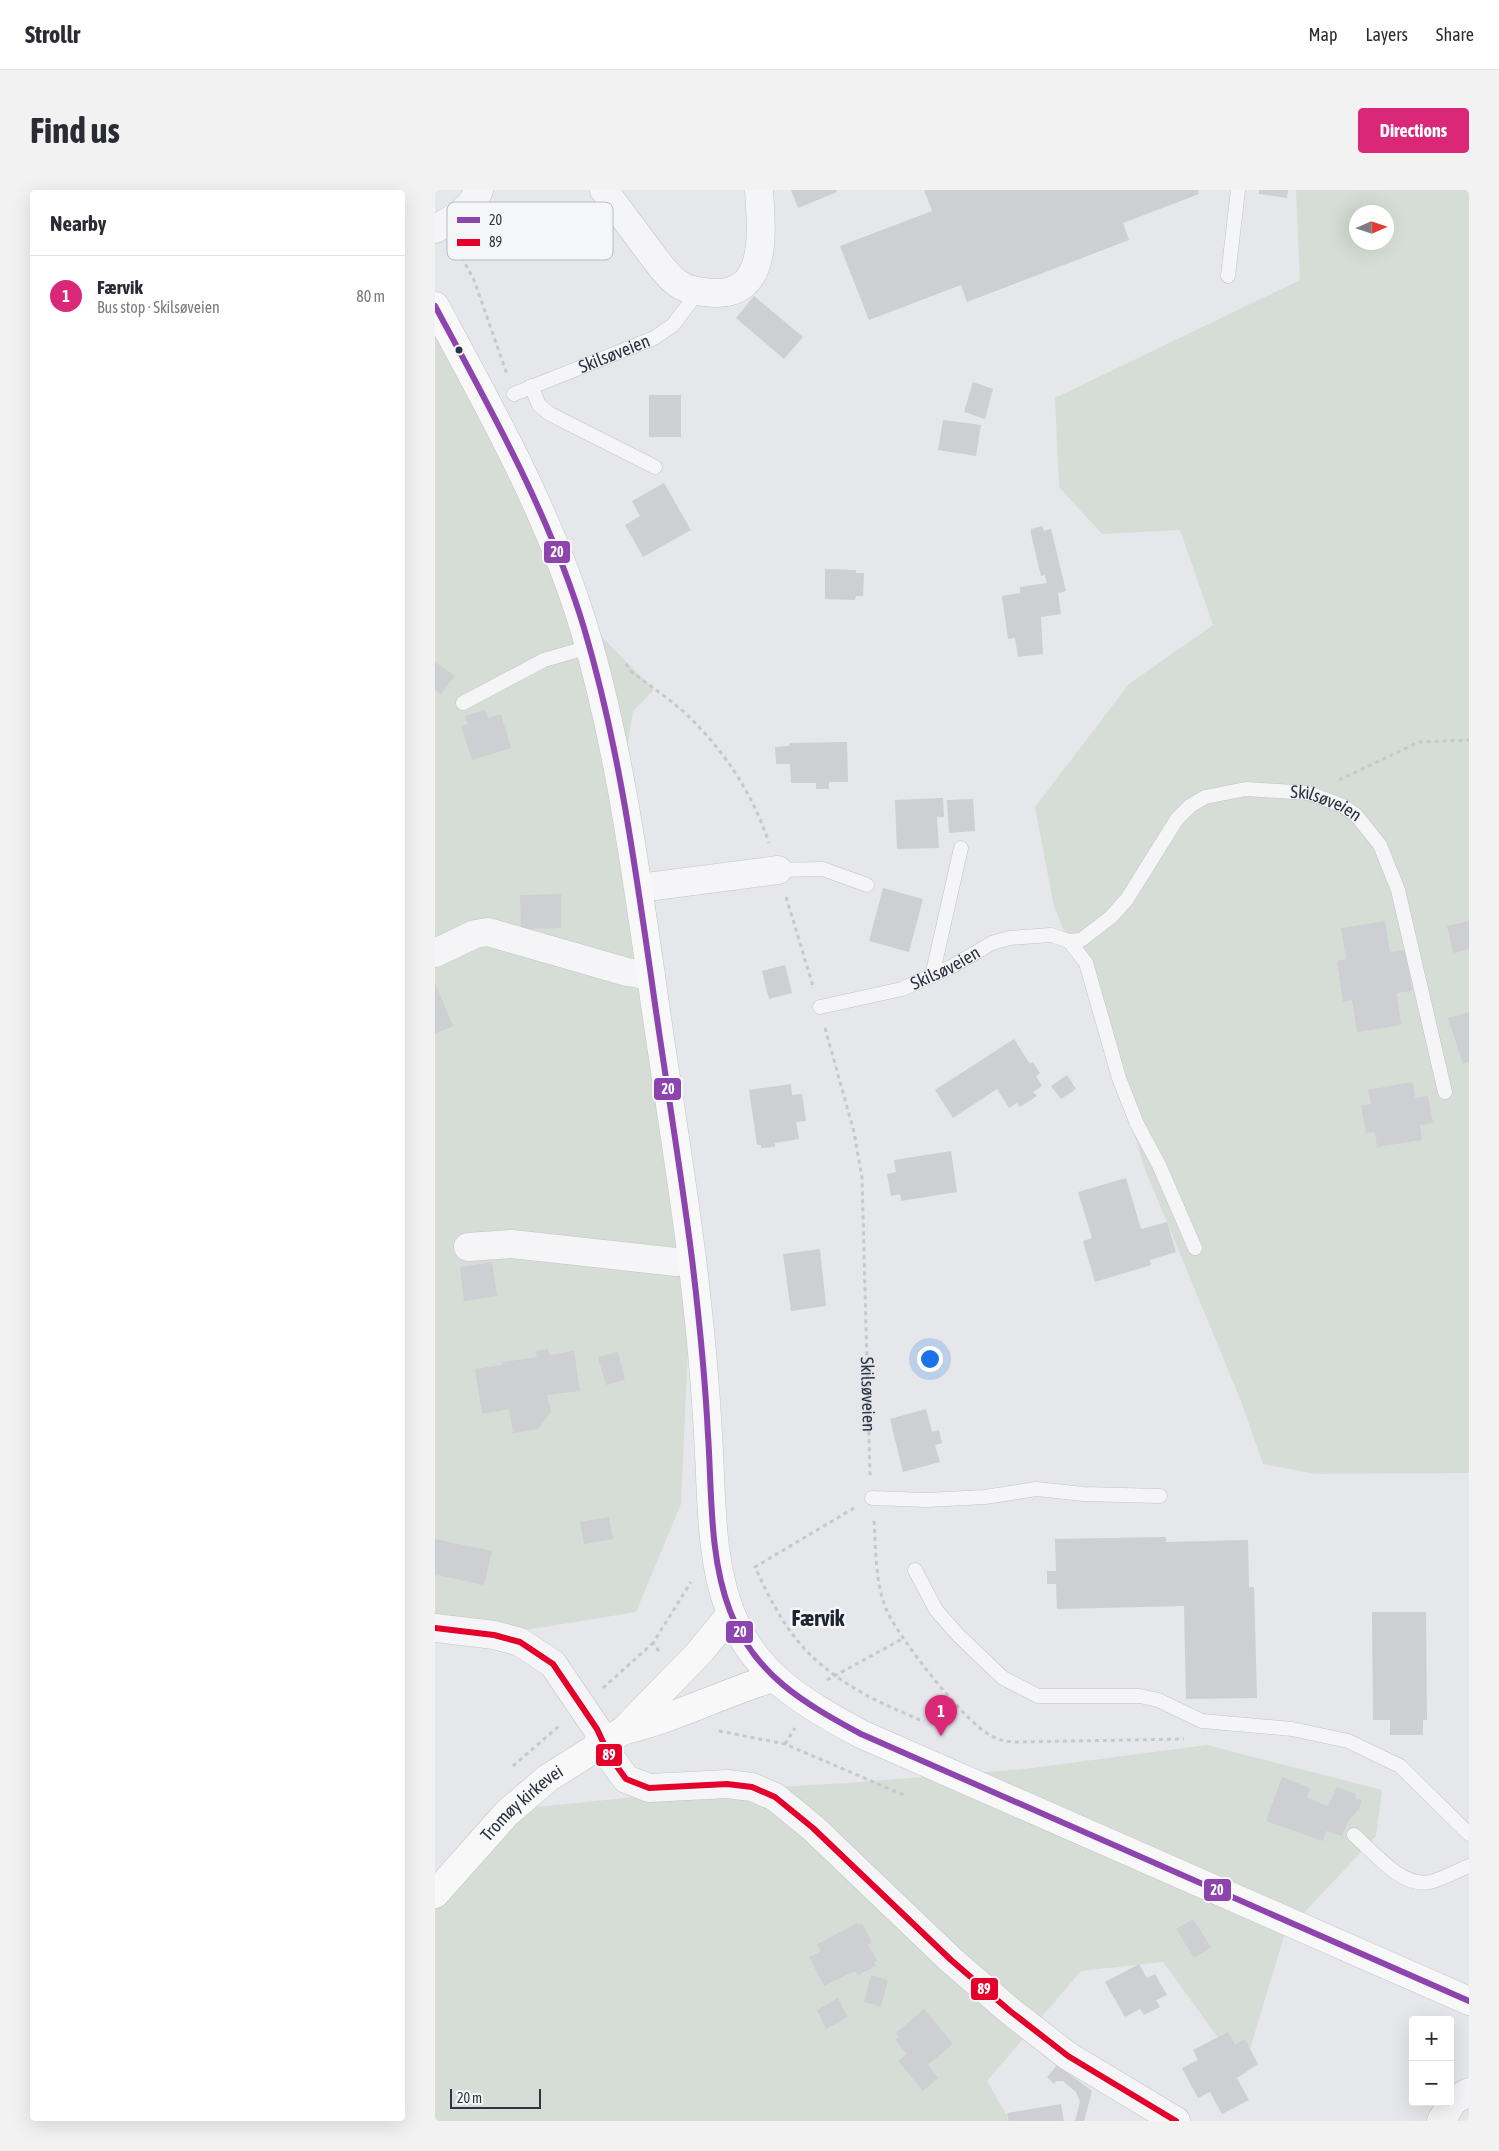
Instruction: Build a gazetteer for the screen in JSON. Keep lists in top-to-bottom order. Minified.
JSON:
{"streets":{"main road":["Tromøy kirkevei"],"lane":["Skilsøveien"]},"districts":["Færvik"],"lines":["transit line 20","transit line 89"],"legend":["20","89"],"scale_bar":"20 m","north":"right","page":{"header":"Strollr","nav":["Map","Layers","Share"],"buttons":"Directions","title":"Find us","heading":"Nearby","list":[{"mark":"1","name":"Færvik","note":"Bus stop · Skilsøveien","value":"80 m"}],"pins":"1","map_buttons":["+","−"],"scale":"20 m"}}
